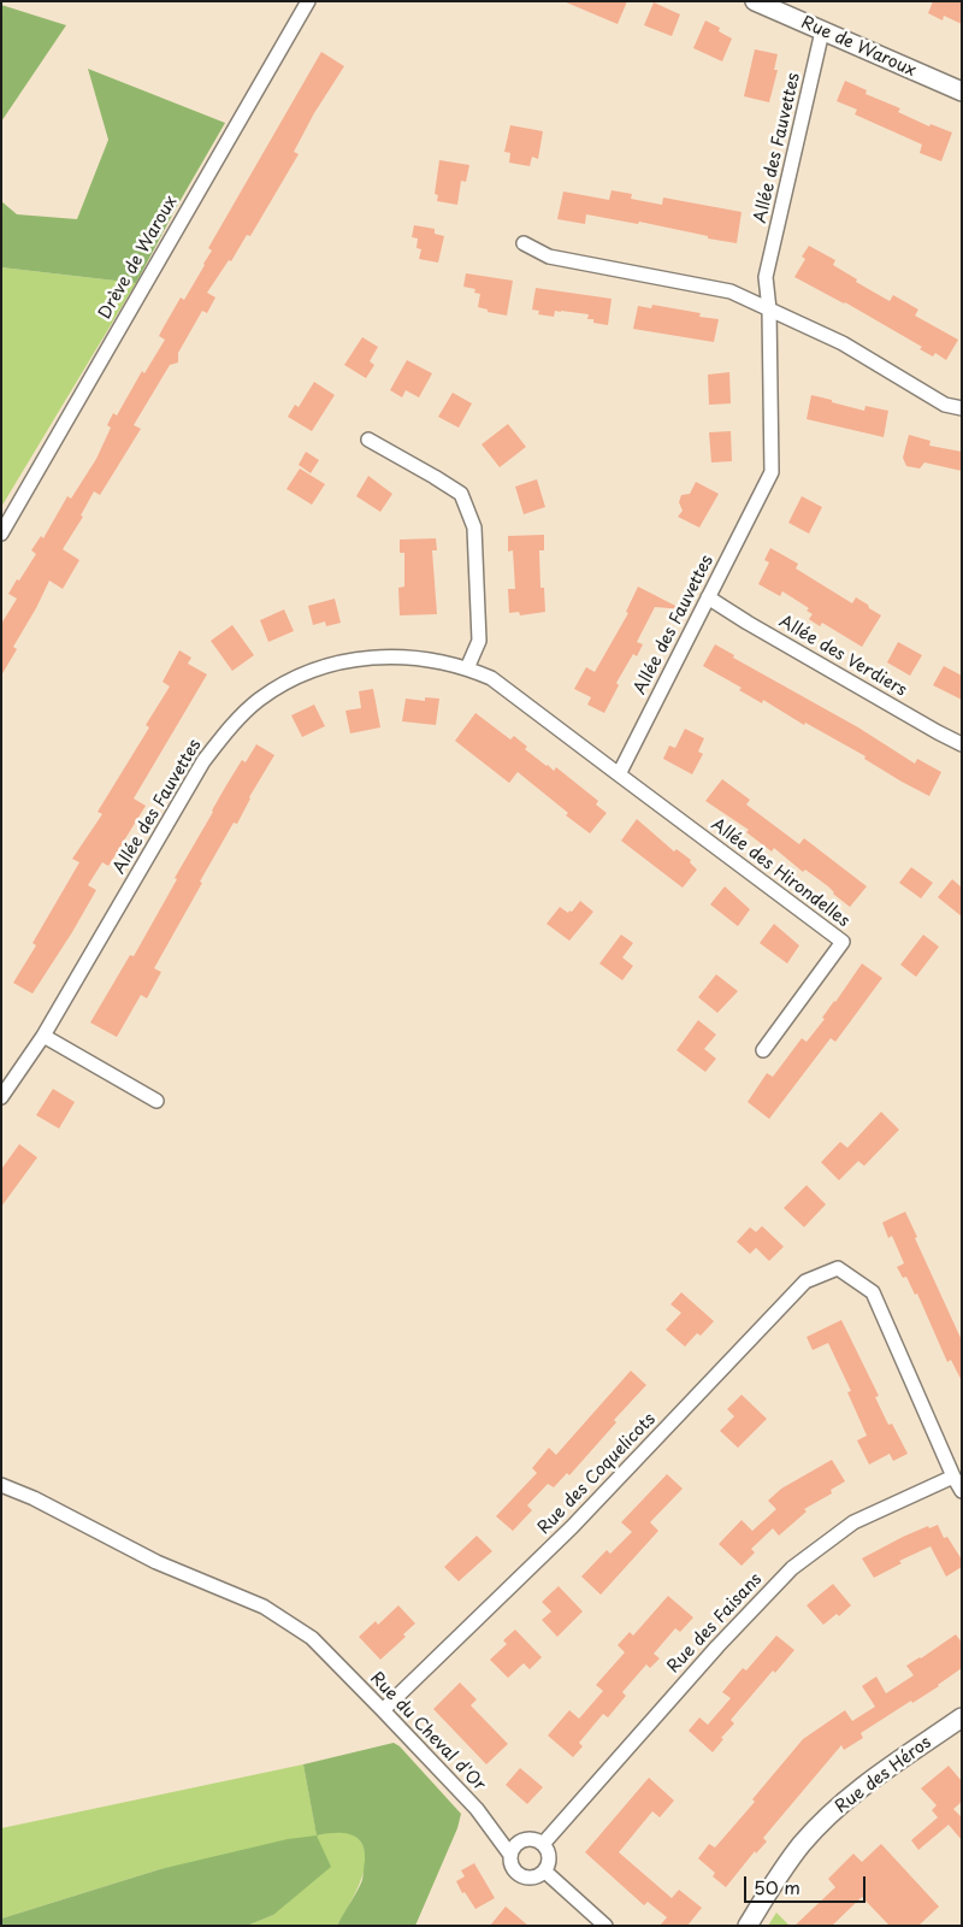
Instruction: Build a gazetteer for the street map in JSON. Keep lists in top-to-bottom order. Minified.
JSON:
{"streets":{"street":["Rue de Waroux","Allée des Fauvettes","Drève de Waroux","Allée des Verdiers","Allée des Hirondelles","Rue des Coquelicots","Rue des Faisans","Rue du Cheval d'Or","Rue des Héros"]},"crossings":[["Rue de Waroux","Allée des Fauvettes"],["Allée des Fauvettes","Allée des Verdiers"],["Allée des Fauvettes","Allée des Hirondelles"],["Rue des Coquelicots","Rue des Faisans"],["Rue des Coquelicots","Rue du Cheval d'Or"],["Rue des Faisans","Rue du Cheval d'Or"]],"scale_bar":"50 m"}
